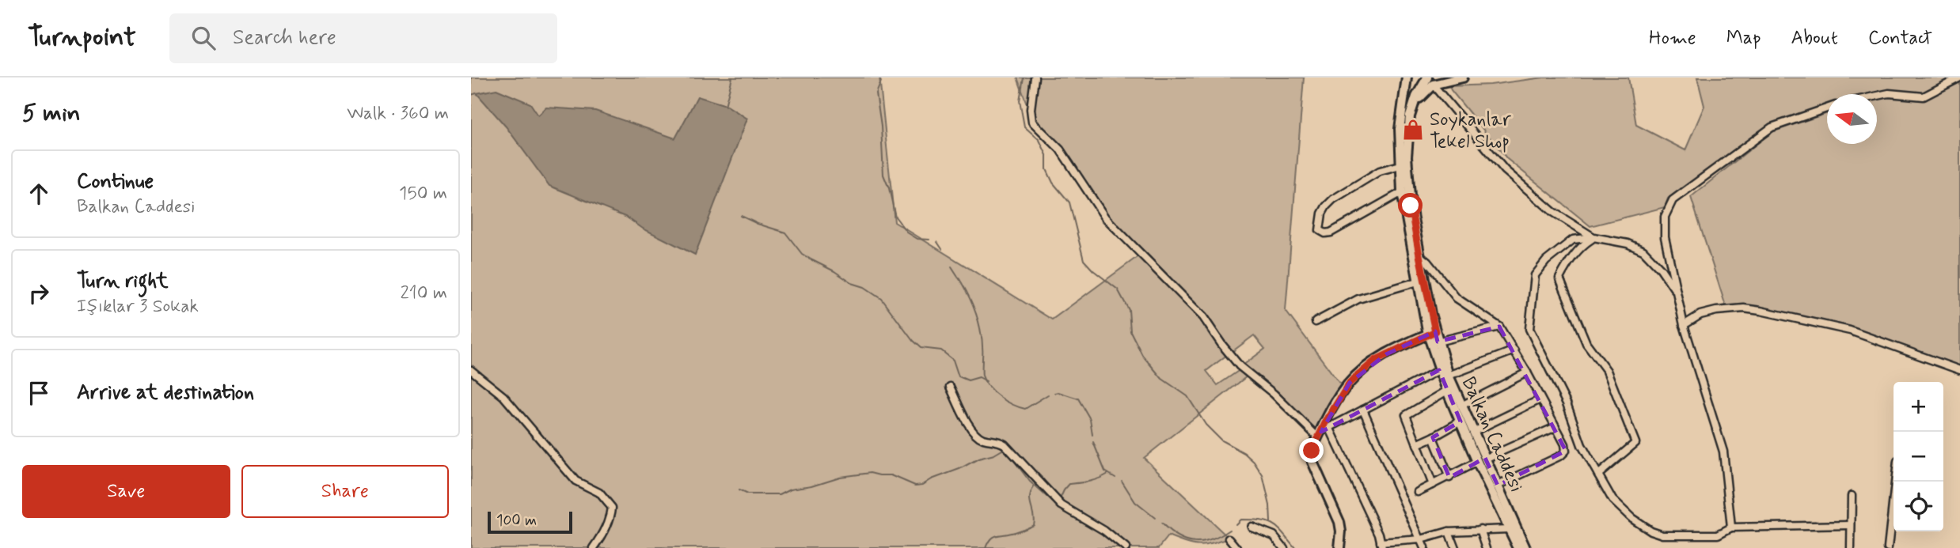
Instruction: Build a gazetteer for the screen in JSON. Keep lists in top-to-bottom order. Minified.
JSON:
{"streets":{"main road":["Balkan Caddesi"]},"places":{"shop":["Soykanlar Tekel Shop"]},"scale_bar":"100 m","north":"left","page":{"header":"Turnpoint","search":"Search here","nav":["Home","Map","About","Contact"],"heading":["5 min","Walk · 360 m"],"list":[["Continue","Balkan Caddesi","150 m"],["Turn right","Işıklar 3 Sokak","210 m"],"Arrive at destination"],"map_buttons":["+","−"],"buttons":["Save","Share"],"scale":"100 m"}}
